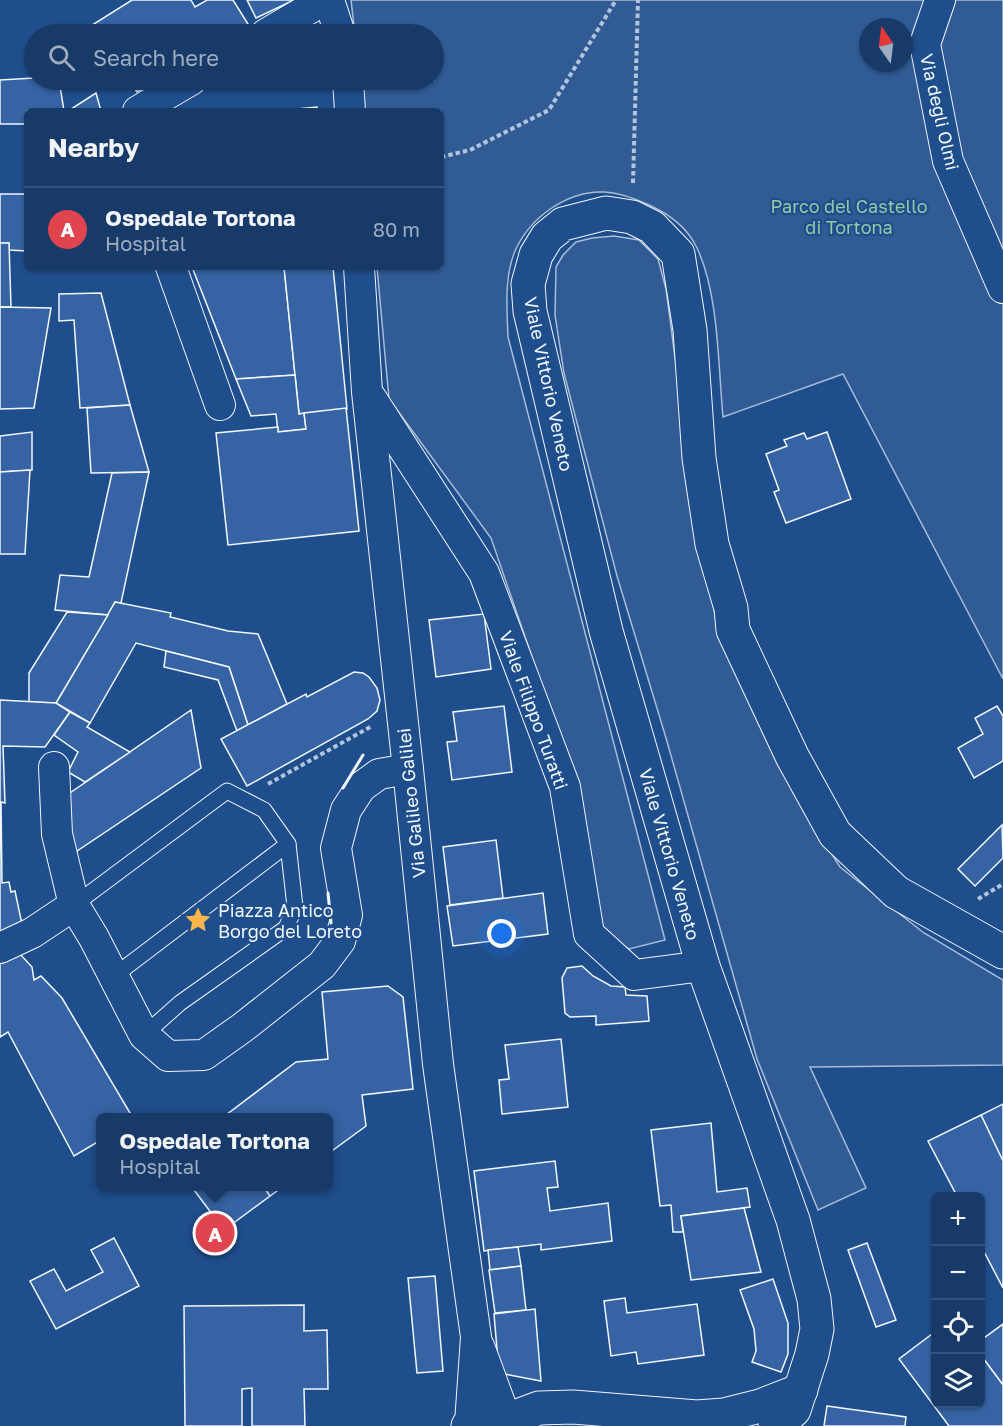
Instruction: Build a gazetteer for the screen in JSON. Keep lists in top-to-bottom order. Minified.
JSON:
{"streets":{"street":["Via degli Olmi","Viale Vittorio Veneto","Viale Filippo Turatti","Via Galileo Galilei"]},"crossings":[["Viale Vittorio Veneto","Viale Filippo Turatti"],["Viale Filippo Turatti","Via Galileo Galilei"]],"parks":["Parco del Castello di Tortona"],"places":{"place":["Piazza Antico Borgo del Loreto"]},"north":"top","page":{"search":"Search here","heading":"Nearby","list":[{"mark":"A","name":"Ospedale Tortona","note":"Hospital","value":"80 m"}],"popup":["Ospedale Tortona","Hospital"],"map_buttons":["+","−"],"pins":"A"}}
